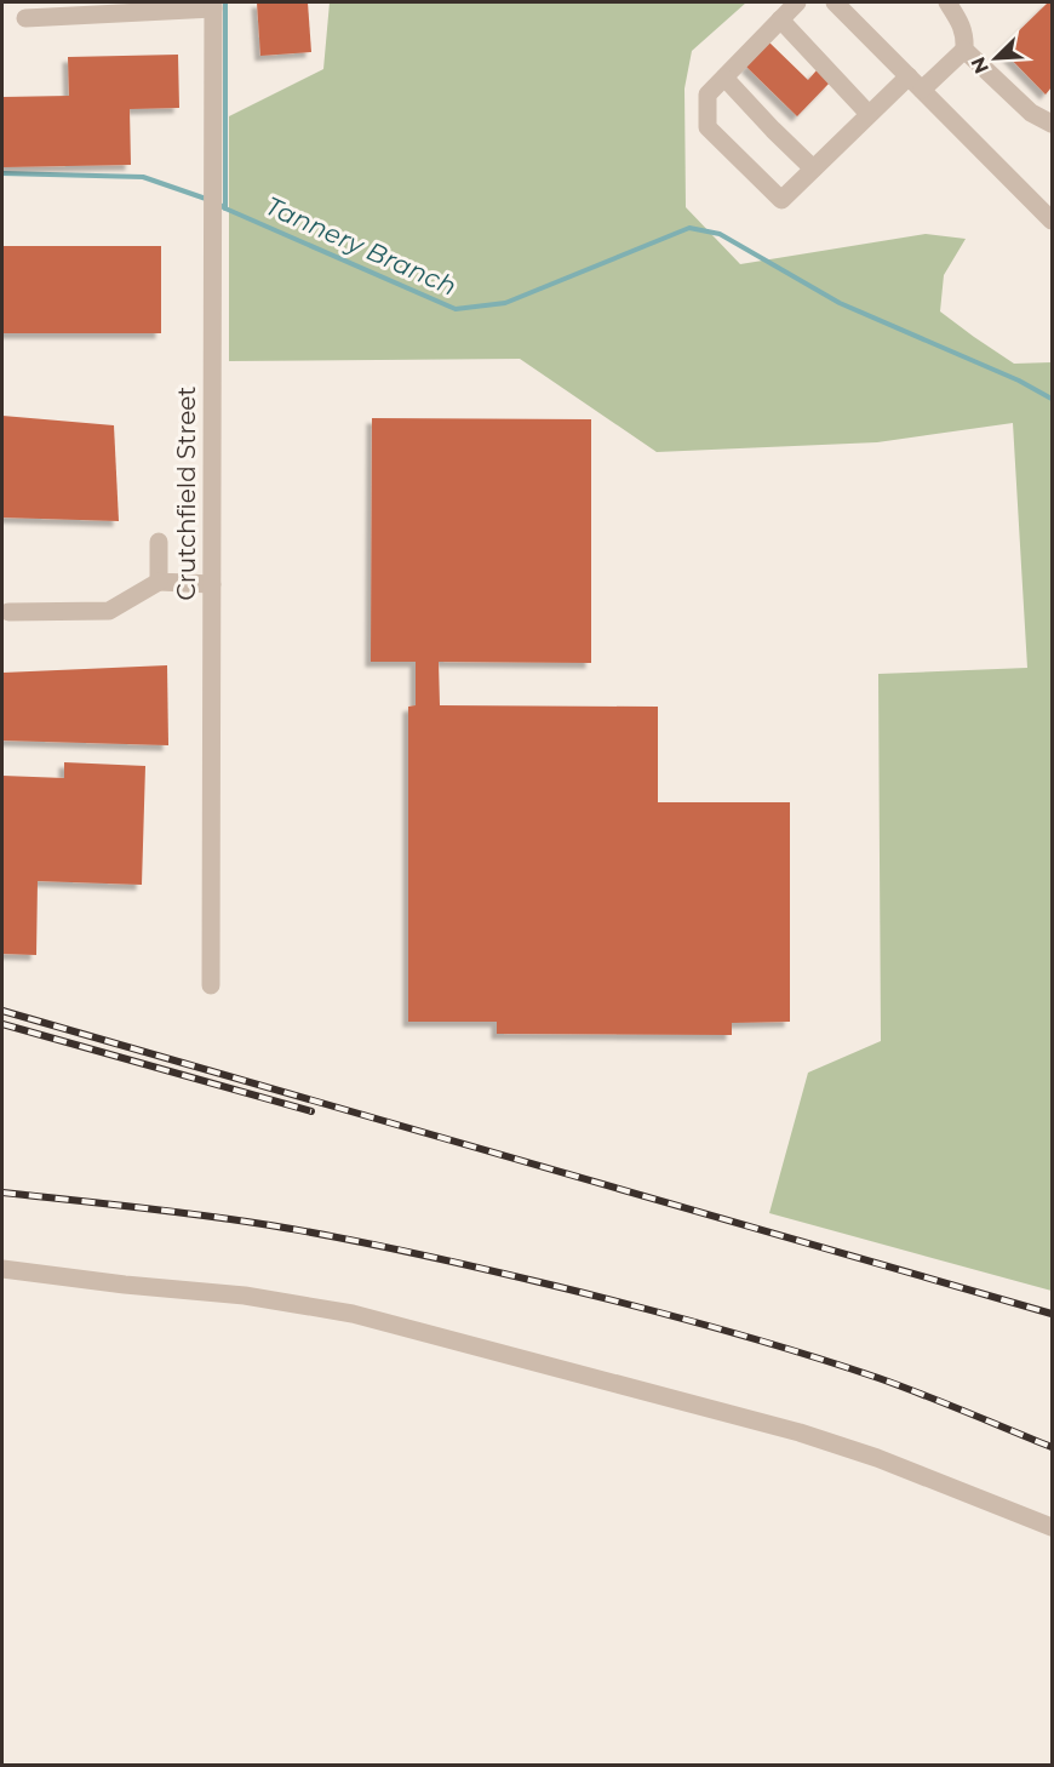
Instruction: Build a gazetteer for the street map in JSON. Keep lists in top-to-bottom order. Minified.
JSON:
{"streets":{"street":["Crutchfield Street"]},"water":["Tannery Branch"],"north":"bottom left"}
